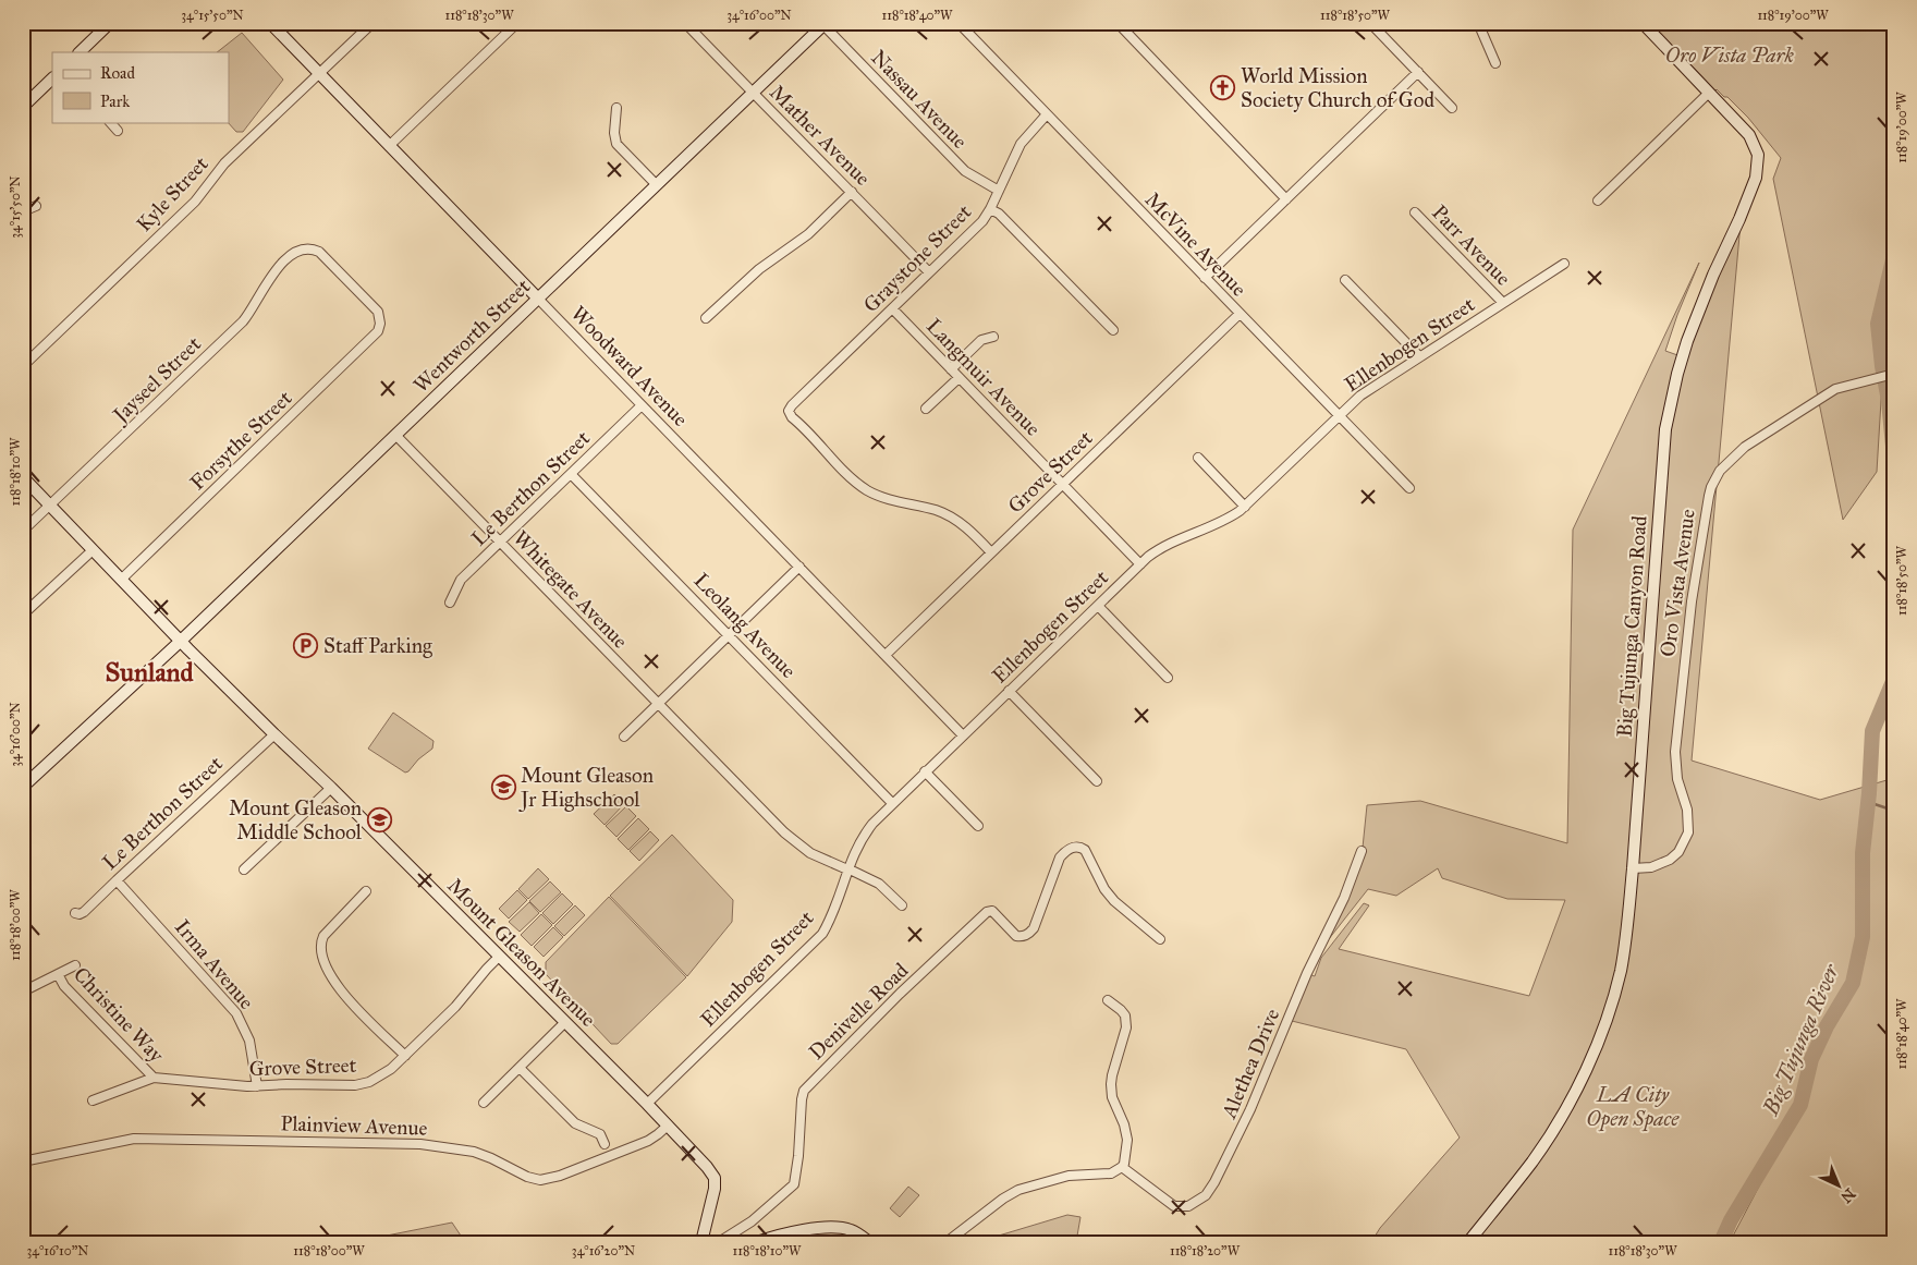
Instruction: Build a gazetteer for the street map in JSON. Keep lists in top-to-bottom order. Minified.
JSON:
{"streets":{"street":["Nassau Avenue","Mather Avenue","Kyle Street","McVine Avenue","Parr Avenue","Graystone Street","Wentworth Street","Ellenbogen Street","Woodward Avenue","Langmuir Avenue","Jayseel Street","Forsythe Street","Grove Street","Le Berthon Street","Oro Vista Avenue","Whitegate Avenue","Leolang Avenue","Big Tujunga Canyon Road","Mount Gleason Avenue","Irma Avenue","Denivelle Road","Christine Way","Alethea Drive","Plainview Avenue"]},"crossings":[["Nassau Avenue","Graystone Street"],["Nassau Avenue","Wentworth Street"],["Mather Avenue","Graystone Street"],["Mather Avenue","Wentworth Street"],["Kyle Street","Woodward Avenue"],["McVine Avenue","Graystone Street"],["McVine Avenue","Ellenbogen Street"],["McVine Avenue","Grove Street"],["Parr Avenue","Ellenbogen Street"],["Graystone Street","Langmuir Avenue"],["Graystone Street","Grove Street"],["Wentworth Street","Woodward Avenue"],["Wentworth Street","Whitegate Avenue"],["Wentworth Street","Mount Gleason Avenue"],["Ellenbogen Street","Woodward Avenue"],["Ellenbogen Street","Langmuir Avenue"],["Ellenbogen Street","Whitegate Avenue"],["Ellenbogen Street","Leolang Avenue"],["Ellenbogen Street","Mount Gleason Avenue"],["Woodward Avenue","Grove Street"],["Woodward Avenue","Le Berthon Street"],["Langmuir Avenue","Grove Street"],["Jayseel Street","Forsythe Street"],["Jayseel Street","Mount Gleason Avenue"],["Forsythe Street","Mount Gleason Avenue"],["Grove Street","Mount Gleason Avenue"],["Grove Street","Irma Avenue"],["Grove Street","Christine Way"],["Le Berthon Street","Whitegate Avenue"],["Le Berthon Street","Leolang Avenue"],["Le Berthon Street","Mount Gleason Avenue"],["Le Berthon Street","Irma Avenue"],["Oro Vista Avenue","Big Tujunga Canyon Road"],["Mount Gleason Avenue","Plainview Avenue"]],"districts":["Sunland"],"water":["Big Tujunga River"],"parks":["Oro Vista Park","LA City Open Space"],"places":{"church":["World Mission Society Church of God"],"parking":["Staff Parking"],"school or university":["Mount Gleason Jr Highschool","Mount Gleason Middle School"]},"legend":["Road","Park"],"north":"bottom right","coordinates":["34°15'50\"N","118°18'30\"W","34°16'00\"N","118°18'40\"W","118°18'50\"W","118°19'00\"W","118°18'10\"W","118°18'00\"W","34°16'10\"N","34°16'20\"N","118°18'20\"W"]}
